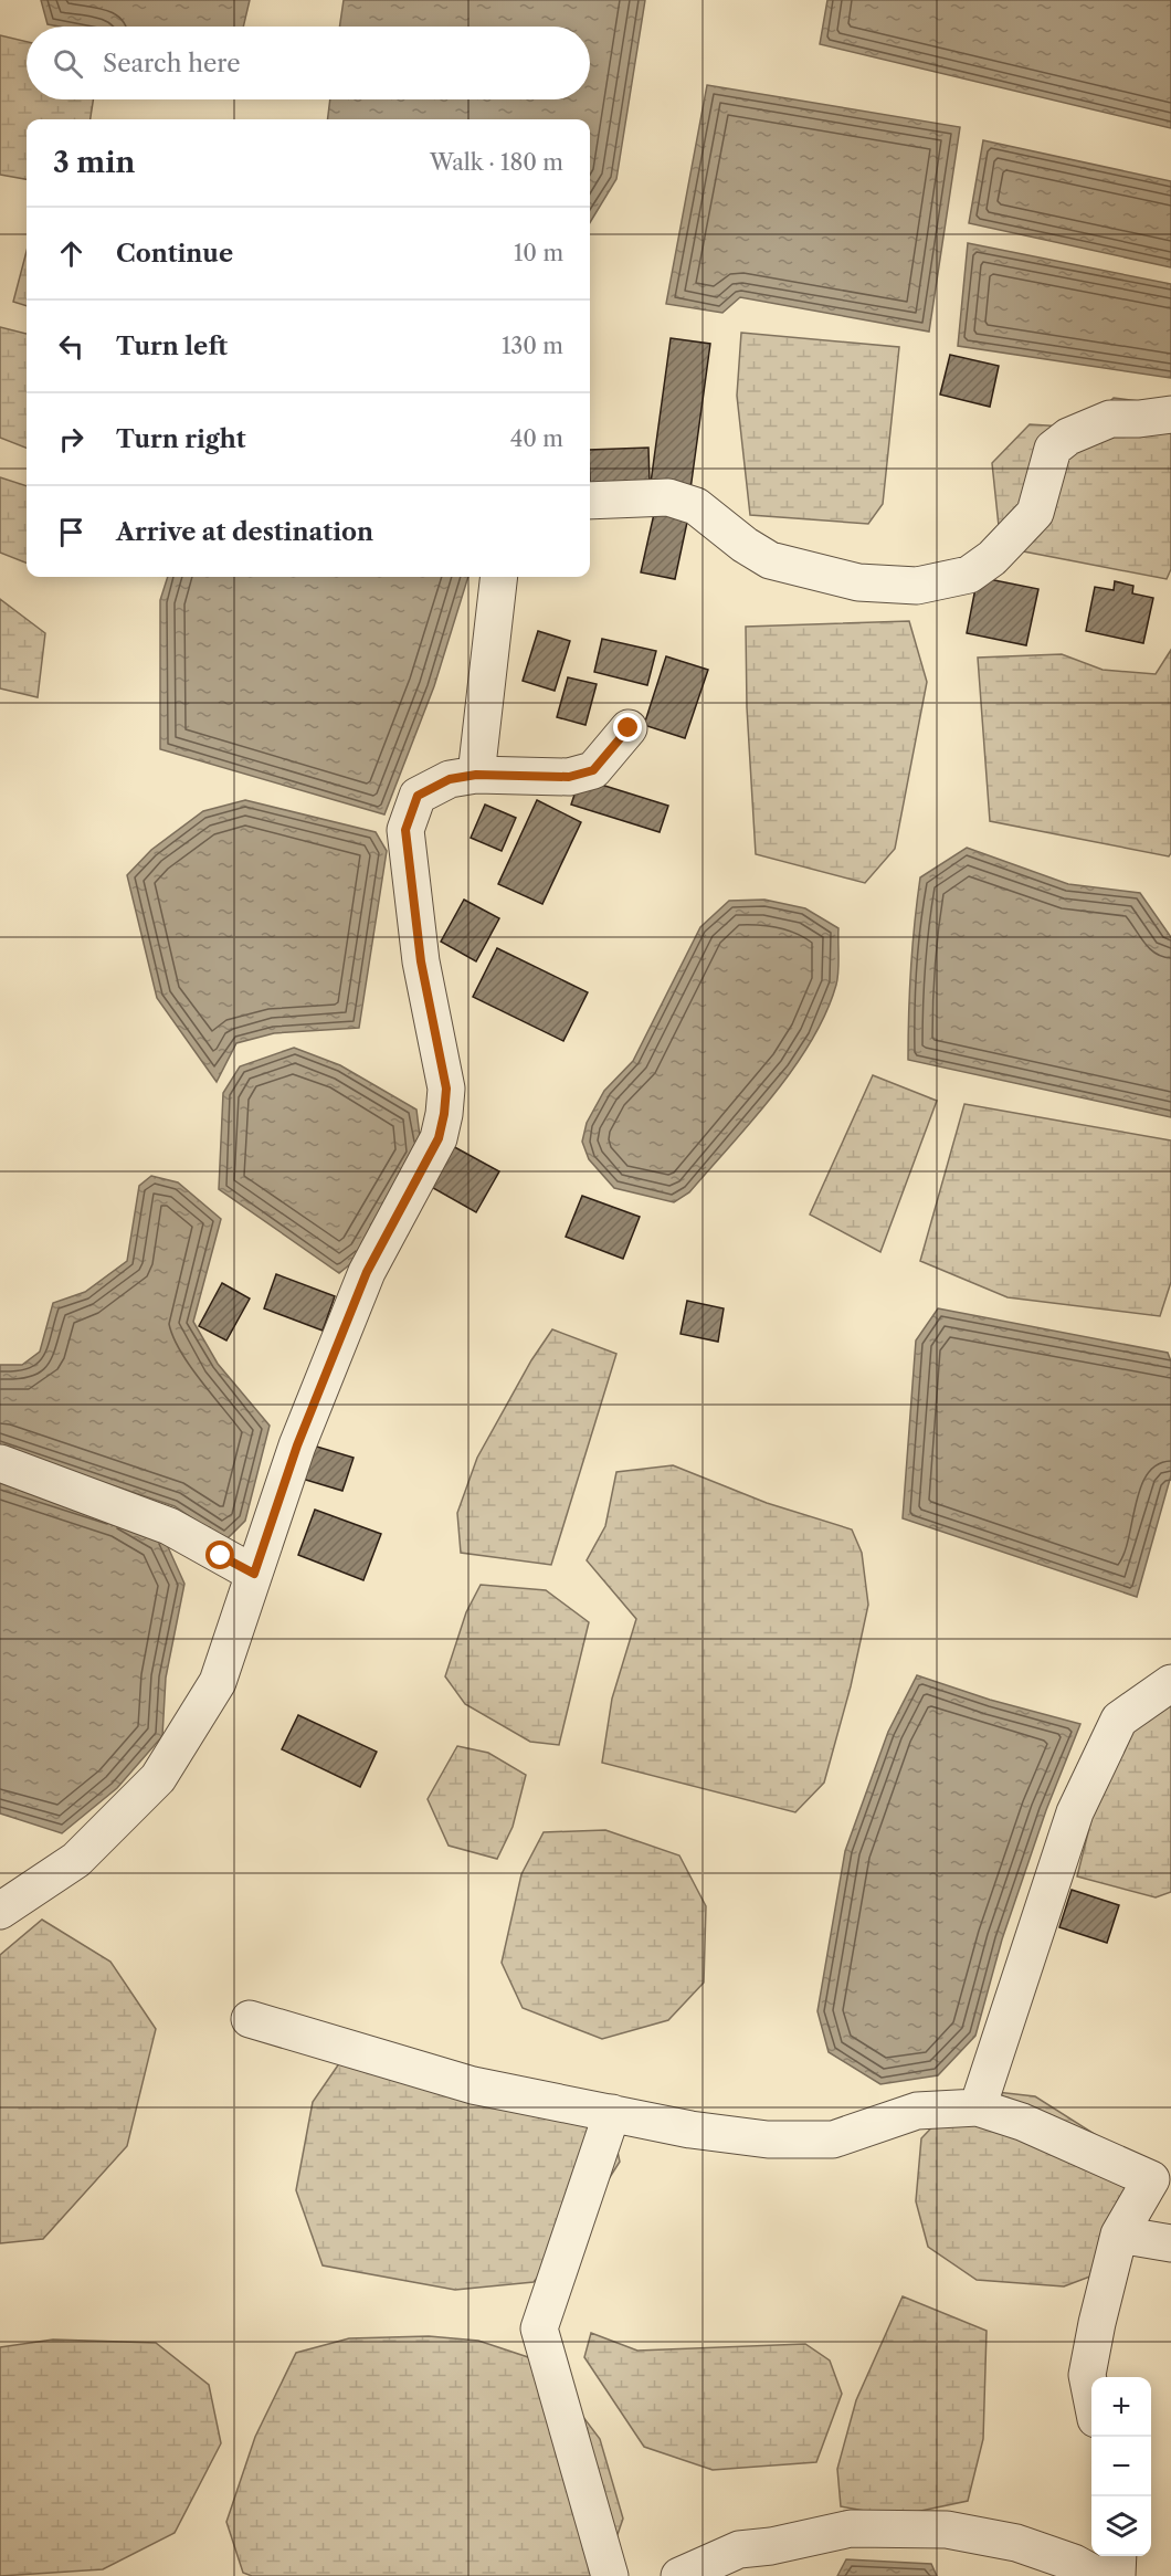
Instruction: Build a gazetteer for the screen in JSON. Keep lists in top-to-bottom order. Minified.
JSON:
{"page":{"search":"Search here","heading":["3 min","Walk · 180 m"],"list":[["Continue","10 m"],["Turn left","130 m"],["Turn right","40 m"],"Arrive at destination"],"map_buttons":["+","−"]}}
